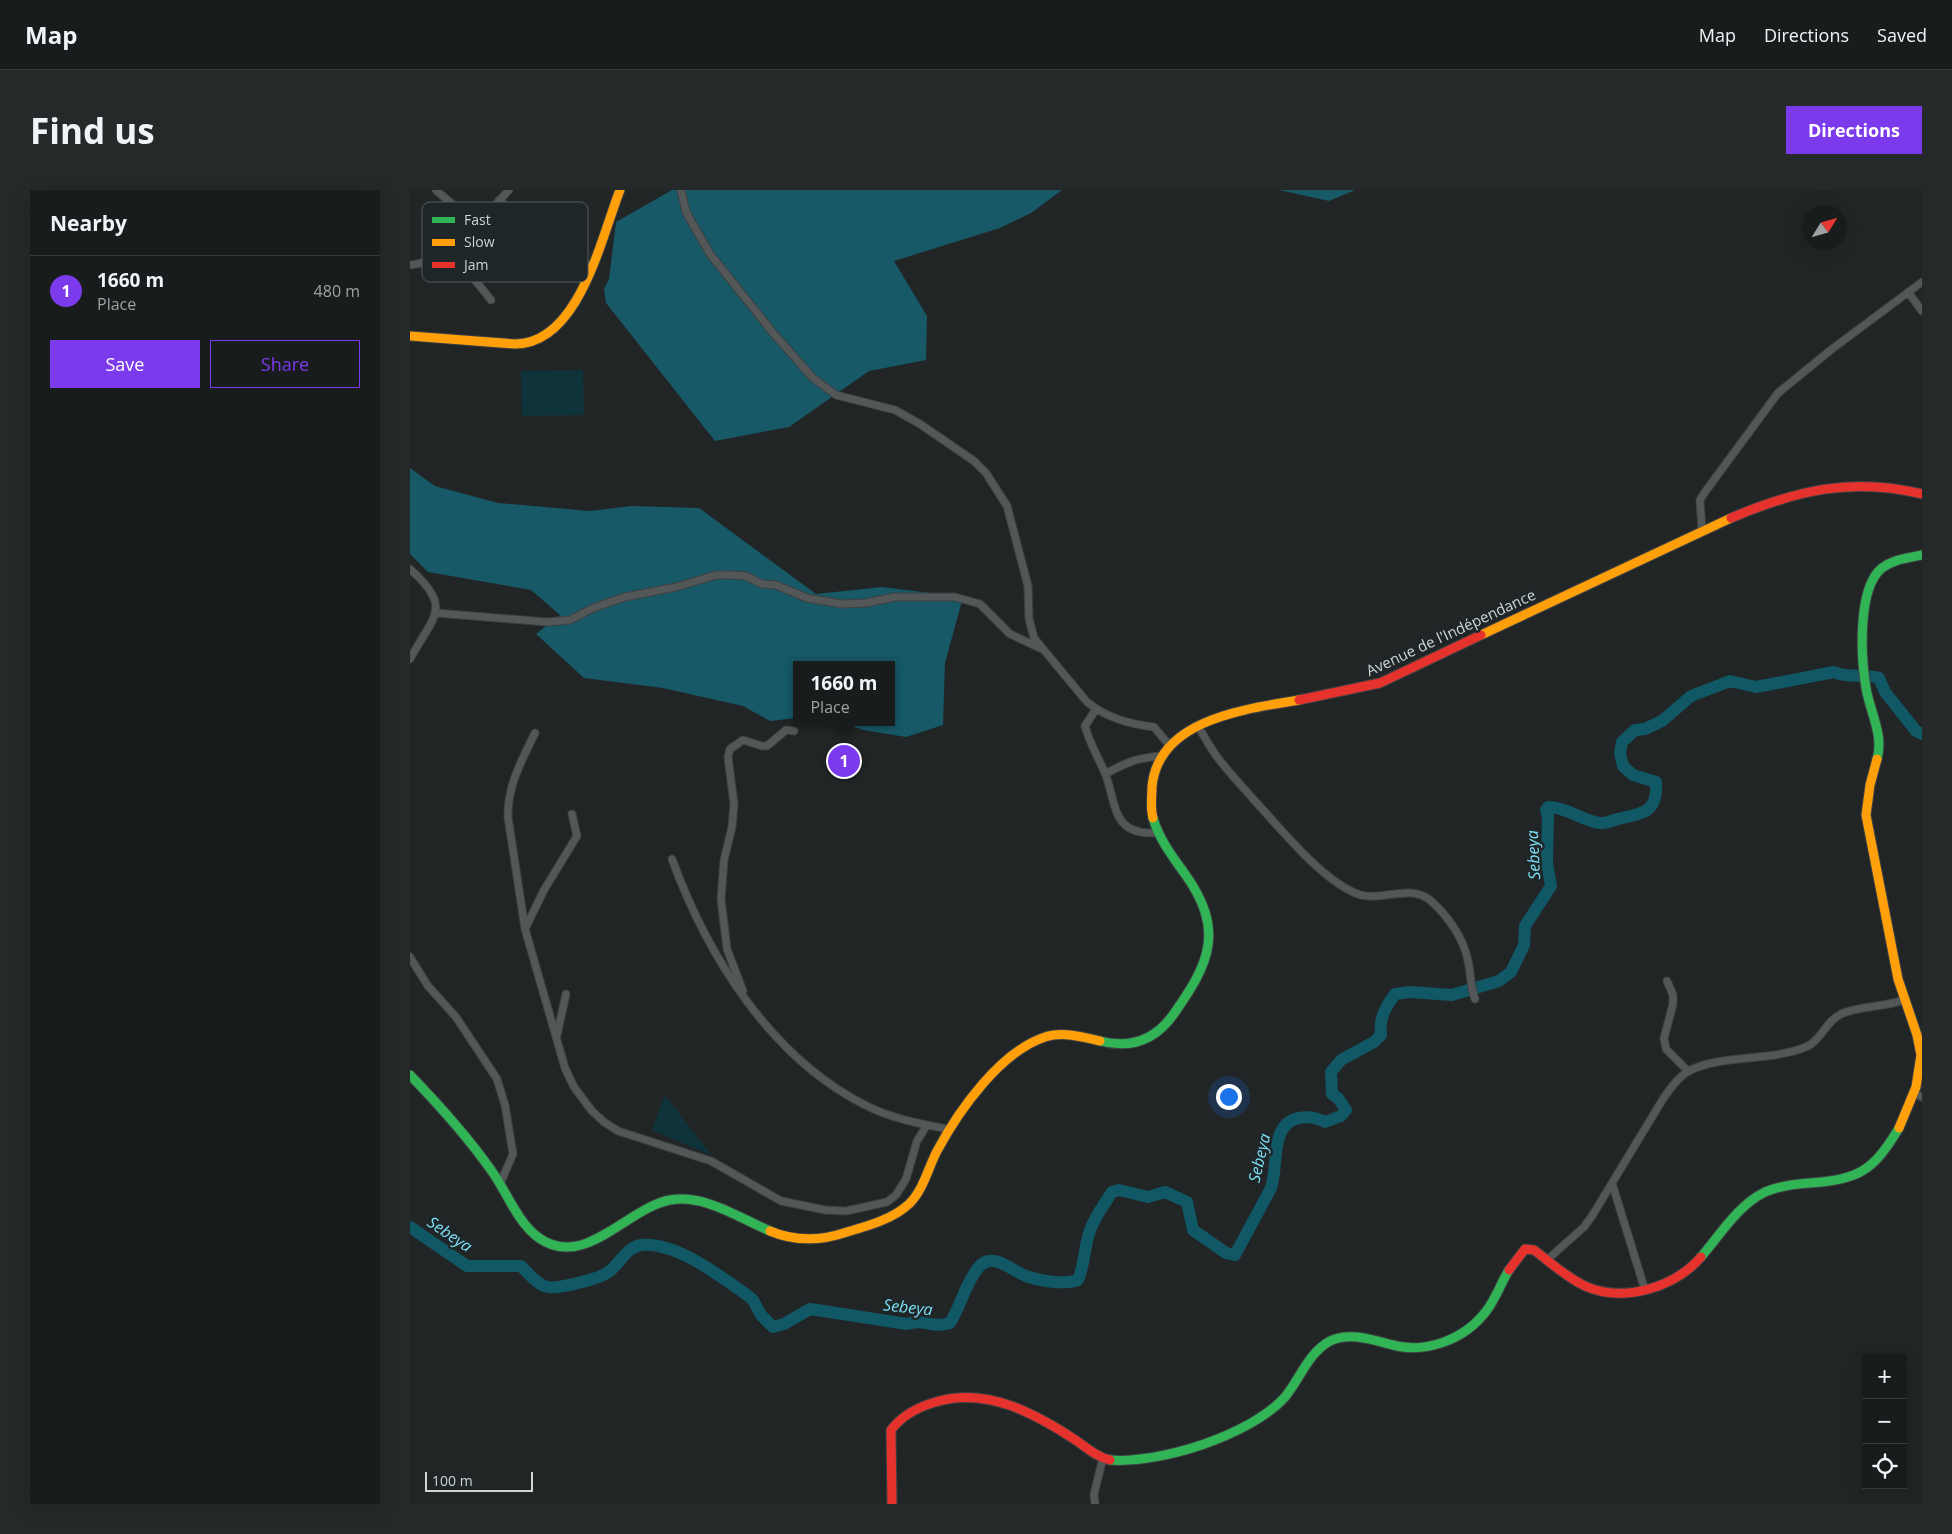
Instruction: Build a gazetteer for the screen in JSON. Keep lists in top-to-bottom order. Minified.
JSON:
{"streets":{"main road":["Avenue de l'Indépendance"]},"water":["Sebeya"],"legend":["Fast","Slow","Jam"],"scale_bar":"100 m","north":"top right","page":{"header":"Map","nav":["Map","Directions","Saved"],"buttons":["Directions",["Save","Share"]],"title":"Find us","heading":"Nearby","list":[{"mark":"1","name":"1660 m","note":"Place","value":"480 m"}],"popup":["1660 m","Place"],"pins":"1","map_buttons":["+","−"],"scale":"100 m"}}
